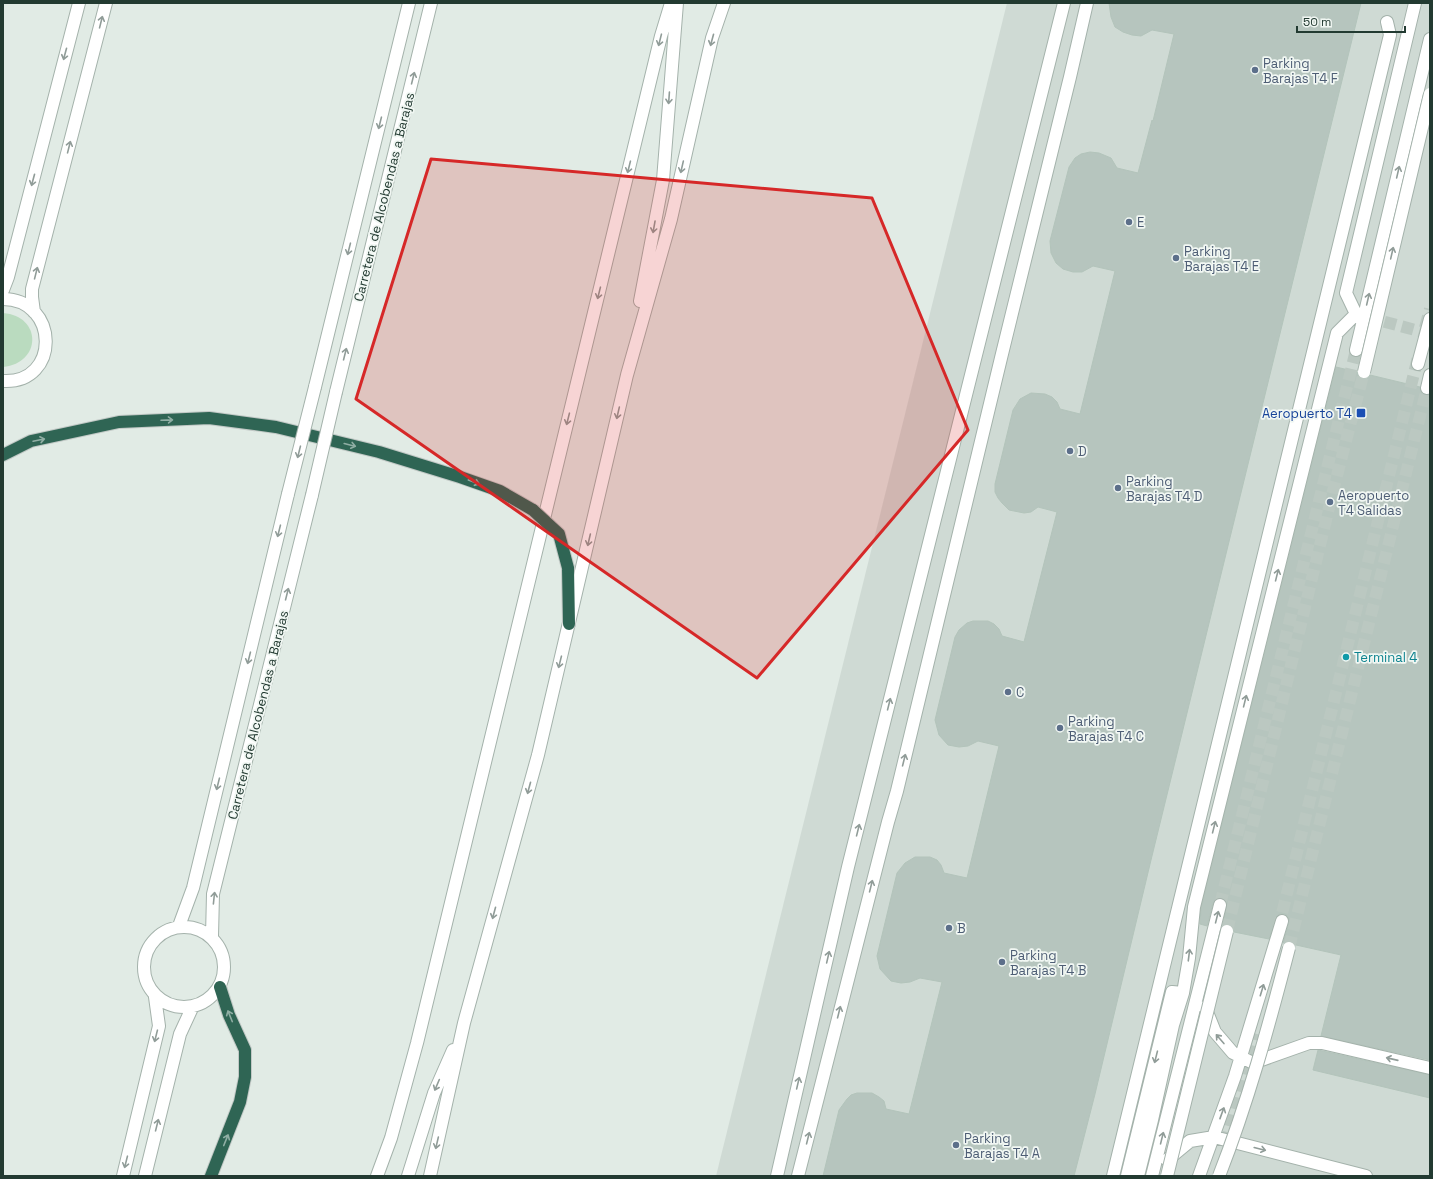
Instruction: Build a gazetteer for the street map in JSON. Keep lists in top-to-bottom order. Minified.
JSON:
{"streets":{"street":["Carretera de Alcobendas a Barajas"]},"places":{"other":["Parking Barajas T4 F","E","Parking Barajas T4 E","D","Parking Barajas T4 D","Aeropuerto T4 Salidas","Terminal 4","C","Parking Barajas T4 C","B","Parking Barajas T4 B","Parking Barajas T4 A"],"transit":["Aeropuerto T4"]},"scale_bar":"50 m"}
